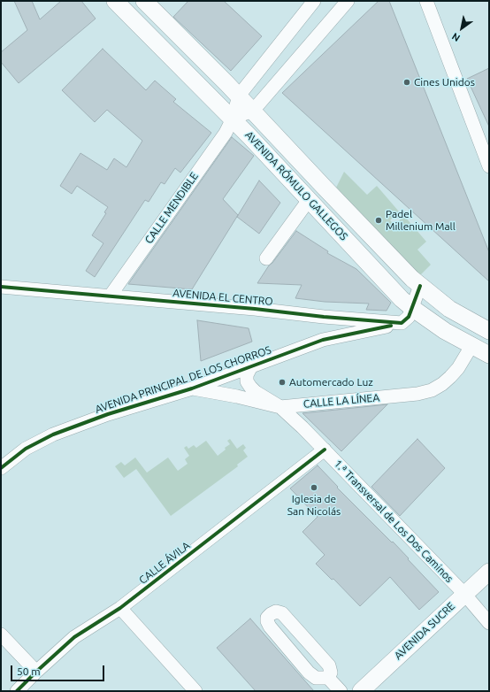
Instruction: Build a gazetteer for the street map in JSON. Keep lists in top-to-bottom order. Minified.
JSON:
{"streets":{"main road":["AVENIDA RÓMULO GALLEGOS","AVENIDA SUCRE"],"street":["CALLE MENDIBLE","AVENIDA EL CENTRO","AVENIDA PRINCIPAL DE LOS CHORROS","CALLE LA LÍNEA","1.ª Transversal de Los Dos Caminos","CALLE ÁVILA"]},"crossings":[["AVENIDA RÓMULO GALLEGOS","CALLE MENDIBLE"],["AVENIDA RÓMULO GALLEGOS","CALLE LA LÍNEA"],["CALLE MENDIBLE","AVENIDA EL CENTRO"],["AVENIDA EL CENTRO","AVENIDA PRINCIPAL DE LOS CHORROS"],["AVENIDA PRINCIPAL DE LOS CHORROS","CALLE LA LÍNEA"],["AVENIDA PRINCIPAL DE LOS CHORROS","1.ª Transversal de Los Dos Caminos"],["CALLE LA LÍNEA","1.ª Transversal de Los Dos Caminos"],["1.ª Transversal de Los Dos Caminos","CALLE ÁVILA"],["1.ª Transversal de Los Dos Caminos","AVENIDA SUCRE"]],"places":["Cines Unidos","Padel Millenium Mall","Automercado Luz","Iglesia de San Nicolás"],"scale_bar":"50 m","north":"bottom left"}
